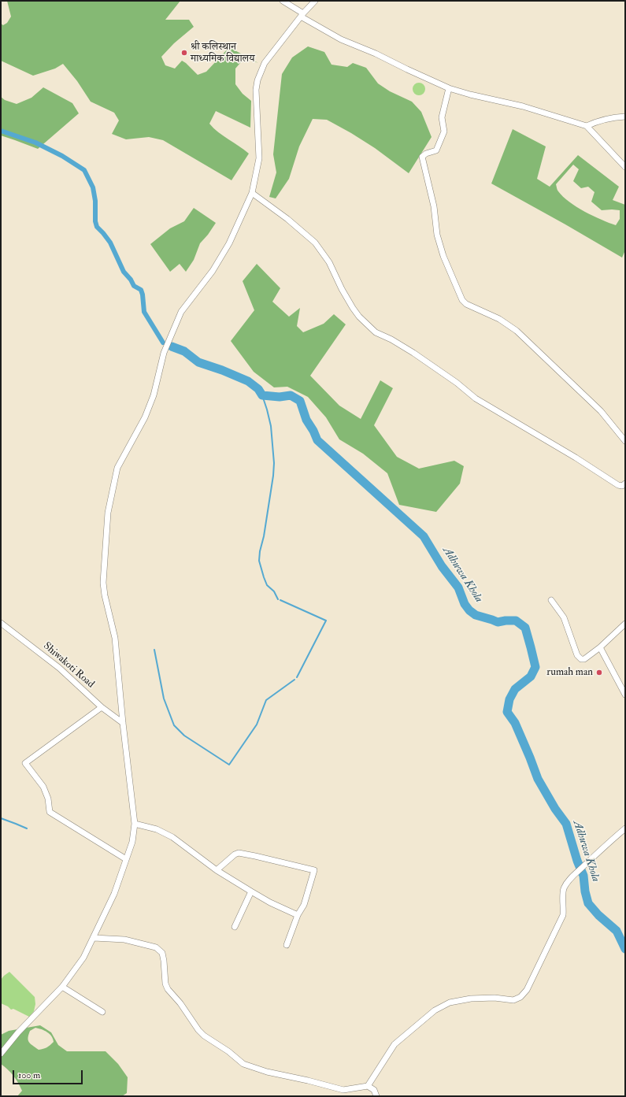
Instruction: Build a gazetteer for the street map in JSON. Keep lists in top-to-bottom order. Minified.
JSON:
{"streets":{"street":["Shiwakoti Road"]},"water":["Adhuwa Khola"],"places":["श्री कलिस्थान माध्यमिक विद्यालय","rumah man"],"scale_bar":"100 m"}
